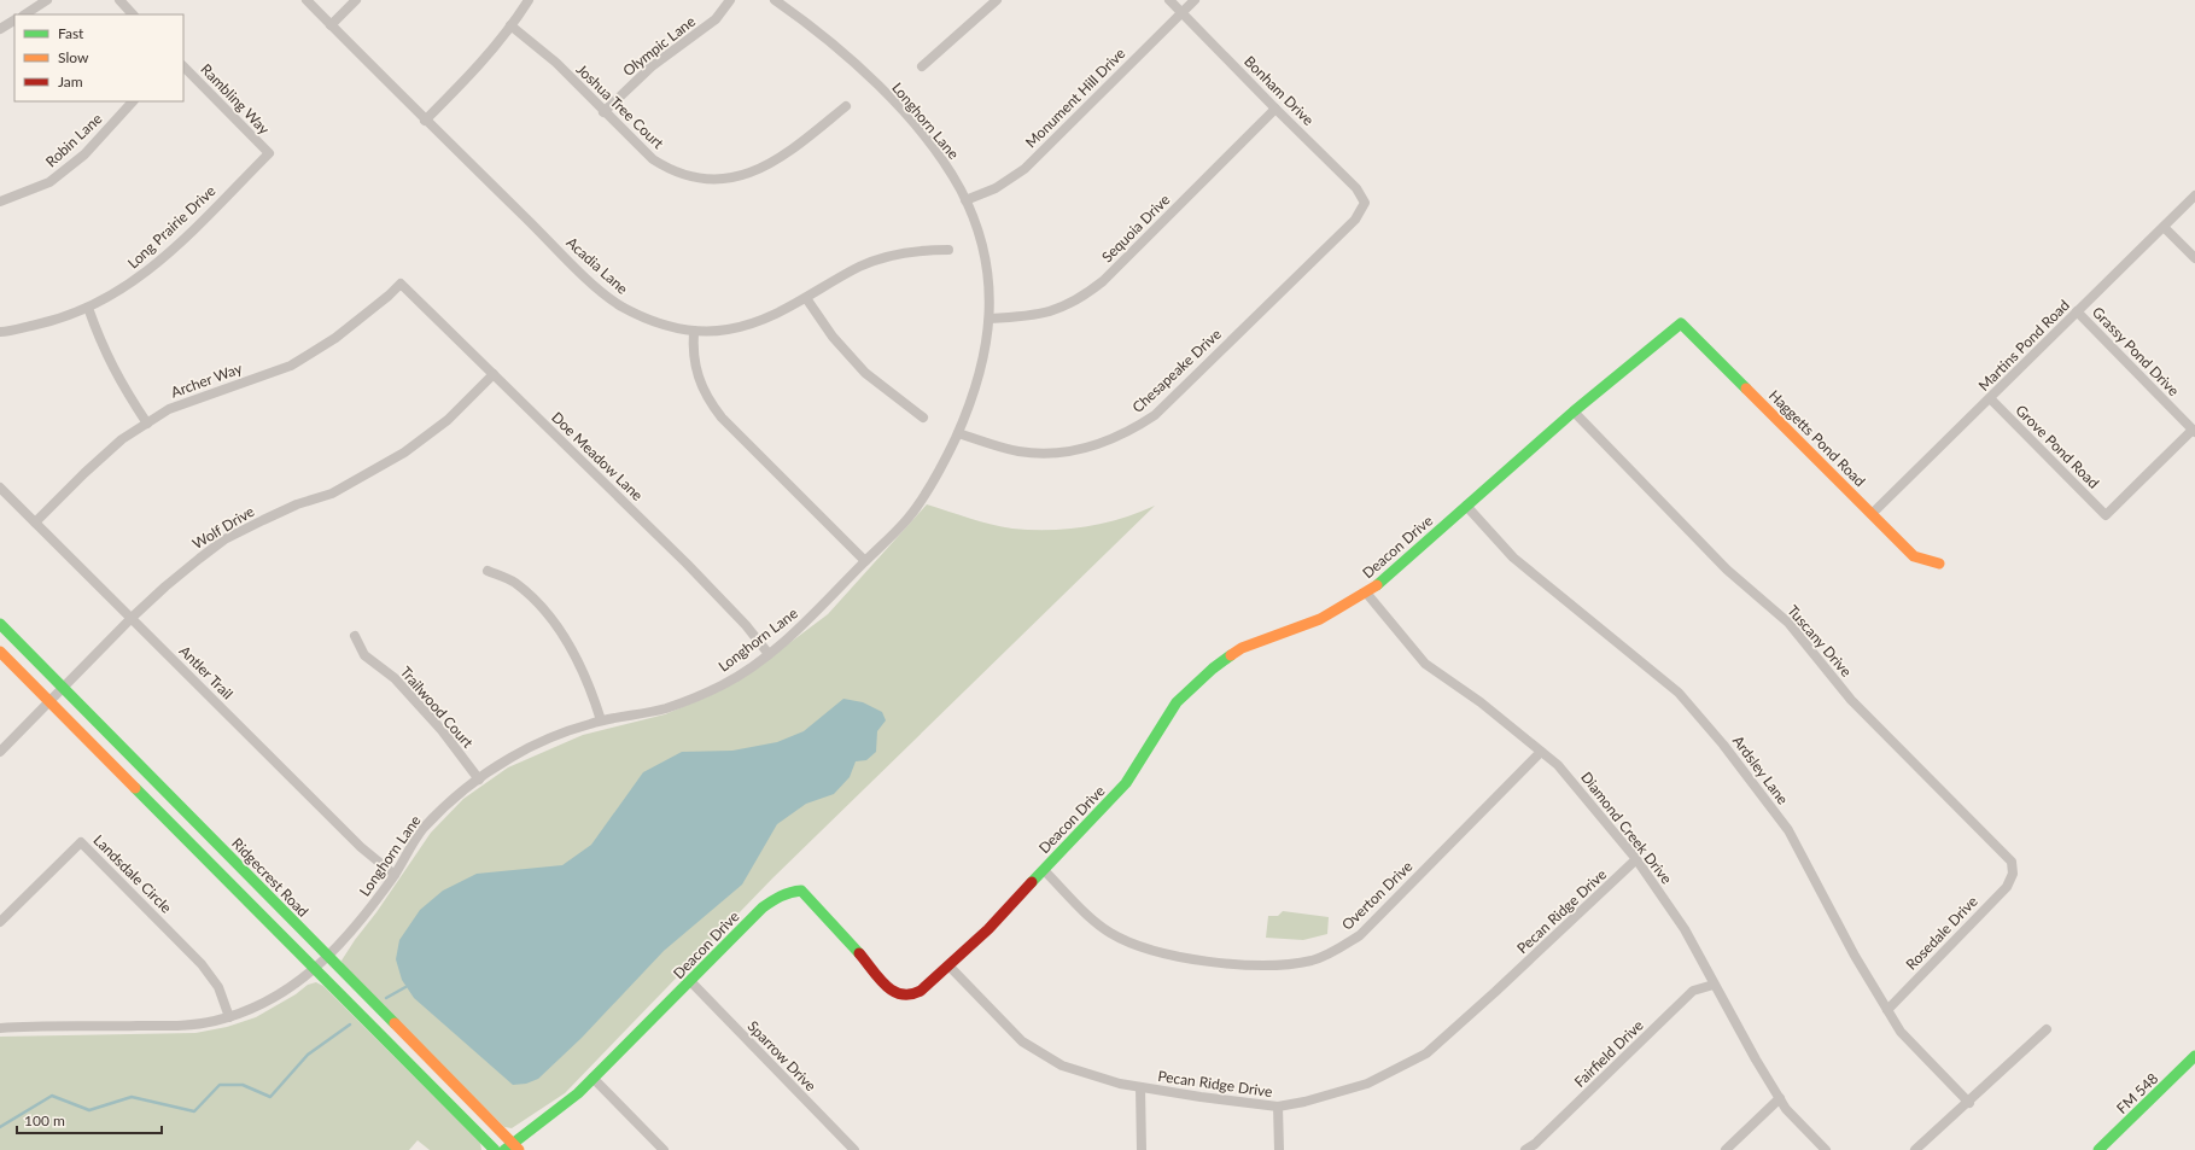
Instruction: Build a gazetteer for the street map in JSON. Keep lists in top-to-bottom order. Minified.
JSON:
{"streets":{"street":["Olympic Lane","Bonham Drive","Monument Hill Drive","Rambling Way","Joshua Tree Court","Longhorn Lane","Robin Lane","Long Prairie Drive","Sequoia Drive","Acadia Lane","Martins Pond Road","Grassy Pond Drive","Chesapeake Drive","Archer Way","Haggetts Pond Road","Grove Pond Road","Doe Meadow Lane","Wolf Drive","Deacon Drive","Tuscany Drive","Antler Trail","Trailwood Court","Ardsley Lane","Diamond Creek Drive","Landsdale Circle","Ridgecrest Road","Overton Drive","Pecan Ridge Drive","Rosedale Drive","Fairfield Drive","Sparrow Drive","FM 548"]},"crossings":[["Olympic Lane","Joshua Tree Court"],["Bonham Drive","Monument Hill Drive"],["Bonham Drive","Sequoia Drive"],["Bonham Drive","Chesapeake Drive"],["Monument Hill Drive","Longhorn Lane"],["Rambling Way","Long Prairie Drive"],["Longhorn Lane","Sequoia Drive"],["Longhorn Lane","Chesapeake Drive"],["Longhorn Lane","Doe Meadow Lane"],["Longhorn Lane","Antler Trail"],["Longhorn Lane","Trailwood Court"],["Longhorn Lane","Landsdale Circle"],["Longhorn Lane","Ridgecrest Road"],["Martins Pond Road","Grassy Pond Drive"],["Martins Pond Road","Haggetts Pond Road"],["Martins Pond Road","Grove Pond Road"],["Grassy Pond Drive","Grove Pond Road"],["Archer Way","Doe Meadow Lane"],["Archer Way","Antler Trail"],["Haggetts Pond Road","Deacon Drive"],["Doe Meadow Lane","Wolf Drive"],["Wolf Drive","Antler Trail"],["Wolf Drive","Ridgecrest Road"],["Deacon Drive","Tuscany Drive"],["Deacon Drive","Ardsley Lane"],["Deacon Drive","Diamond Creek Drive"],["Deacon Drive","Ridgecrest Road"],["Deacon Drive","Overton Drive"],["Deacon Drive","Pecan Ridge Drive"],["Deacon Drive","Sparrow Drive"],["Tuscany Drive","Rosedale Drive"],["Ardsley Lane","Rosedale Drive"],["Diamond Creek Drive","Overton Drive"],["Diamond Creek Drive","Pecan Ridge Drive"],["Diamond Creek Drive","Fairfield Drive"]],"legend":["Fast","Slow","Jam"],"scale_bar":"100 m"}
